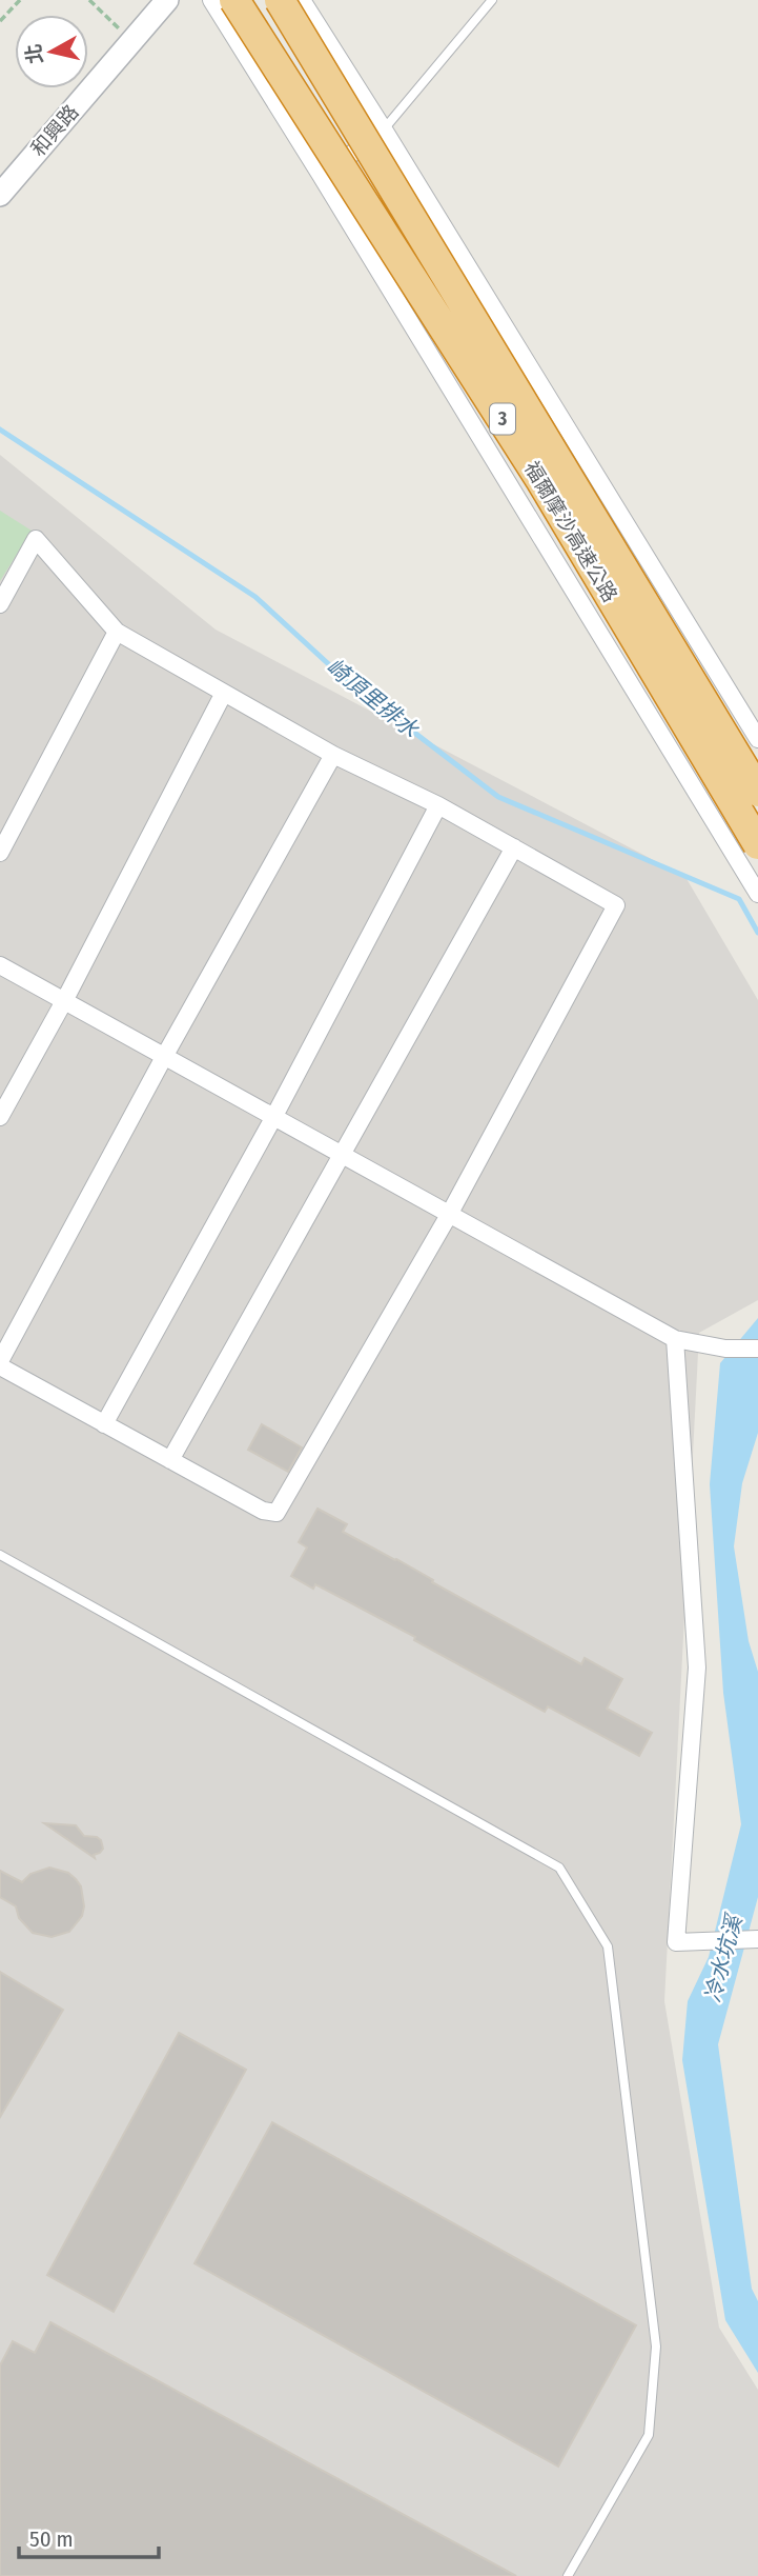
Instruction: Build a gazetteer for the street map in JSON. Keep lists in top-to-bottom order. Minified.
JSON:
{"streets":{"highway":["3","福爾摩沙高速公路"],"street":["和興路"]},"water":["崎頂里排水","冷水坑溪"],"scale_bar":"50 m","north":"left"}
